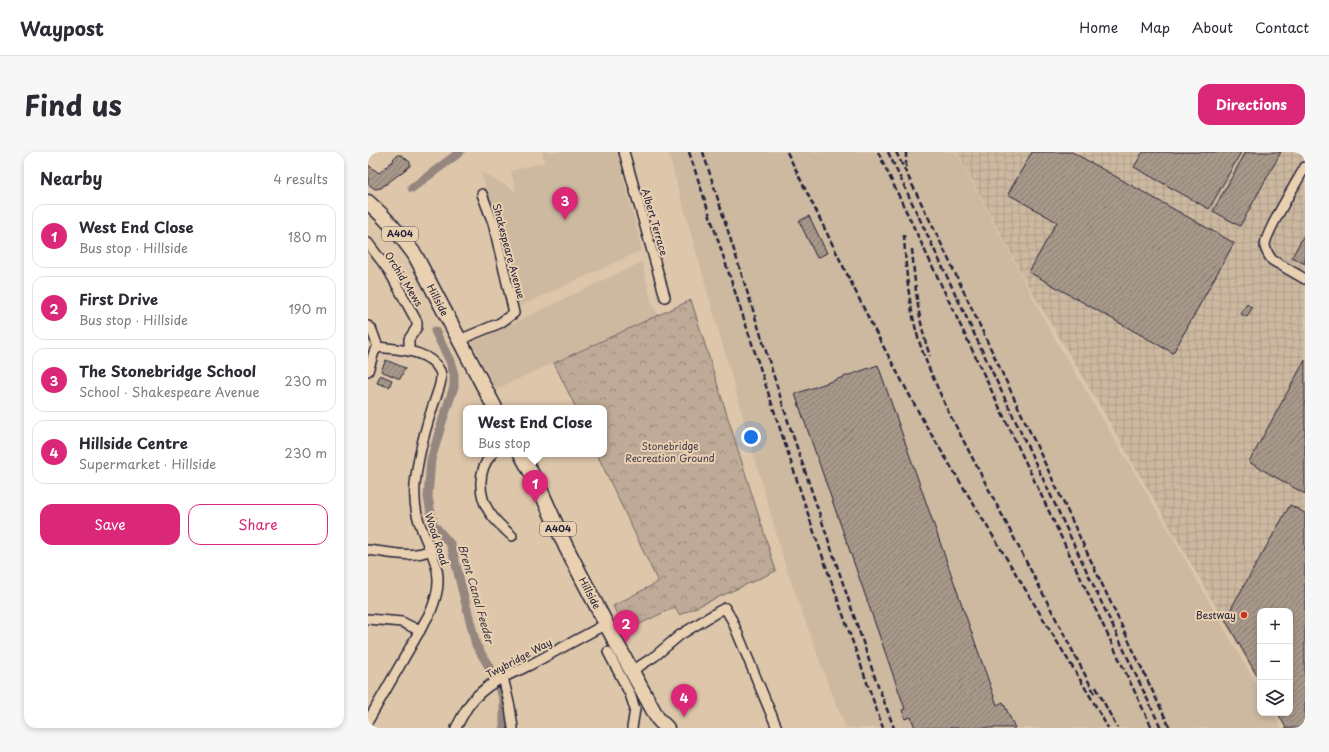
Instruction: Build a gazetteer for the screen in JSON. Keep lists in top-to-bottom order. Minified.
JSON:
{"streets":{"main road":["A404","Hillside"],"street":["Albert Terrace","Shakespeare Avenue","Orchid Mews","Wood Road","Twybridge Way"]},"crossings":[["Shakespeare Avenue","Hillside"],["Orchid Mews","Wood Road"],["Hillside","Twybridge Way"]],"water":["Brent Canal Feeder"],"parks":["Stonebridge Recreation Ground"],"places":["Bestway"],"page":{"header":"Waypost","nav":["Home","Map","About","Contact"],"title":"Find us","buttons":["Directions",["Save","Share"]],"heading":["Nearby","4 results"],"pins":["3","1","2","4"],"list":[{"mark":"1","name":"West End Close","note":"Bus stop · Hillside","value":"180 m"},{"mark":"2","name":"First Drive","note":"Bus stop · Hillside","value":"190 m"},{"mark":"3","name":"The Stonebridge School","note":"School · Shakespeare Avenue","value":"230 m"},{"mark":"4","name":"Hillside Centre","note":"Supermarket · Hillside","value":"230 m"}],"popup":["West End Close","Bus stop"],"map_buttons":["+","−"]}}
